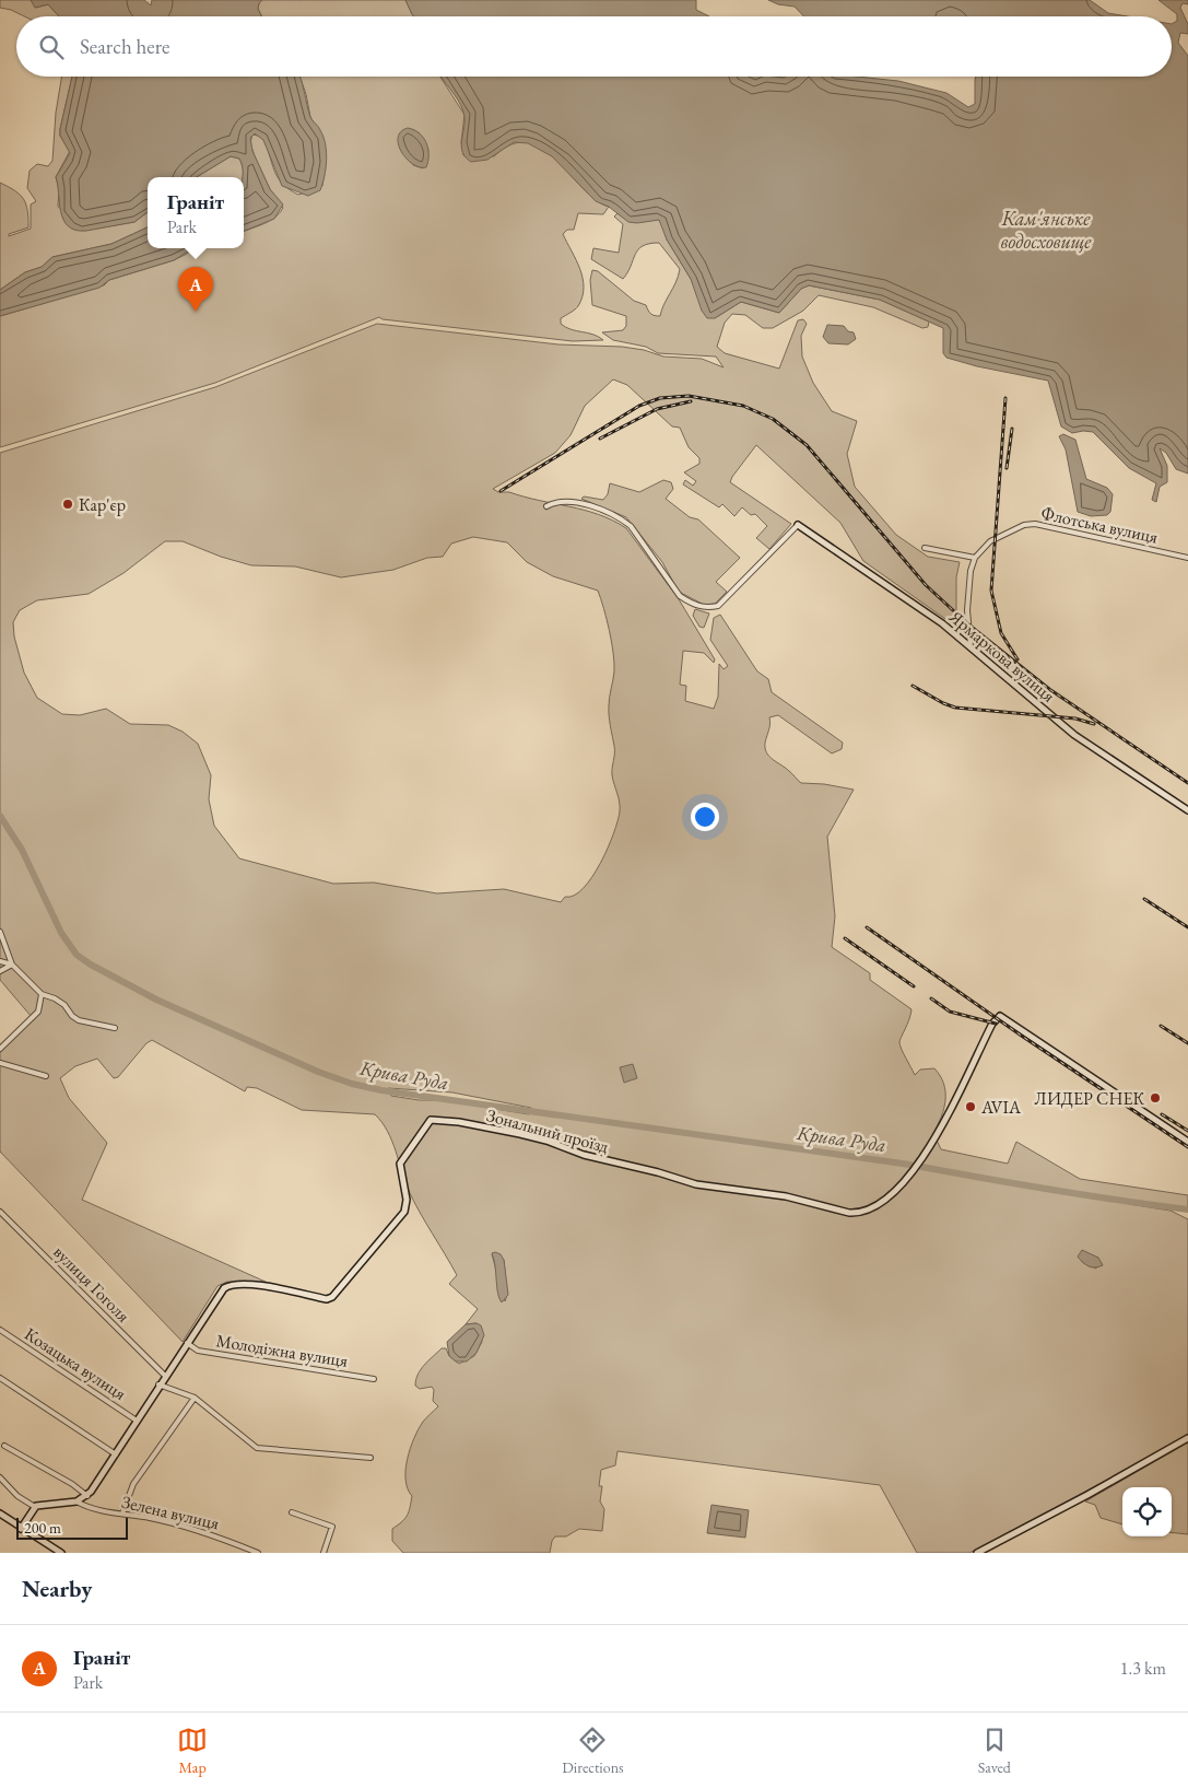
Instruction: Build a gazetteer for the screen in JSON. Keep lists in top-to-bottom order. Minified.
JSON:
{"streets":{"street":["Флотська вулиця","Ярмаркова вулиця","Зональний проїзд","вулиця Гоголя","Молодіжна вулиця","Козацька вулиця","Зелена вулиця"]},"crossings":[["Зональний проїзд","Молодіжна вулиця"]],"water":["Кам'янське водосховище","Крива Руда"],"places":["Кар'єр","ЛИДЕР СНЕК","AVIA"],"scale_bar":"200 m","page":{"search":"Search here","popup":["Граніт","Park"],"pins":"A","scale":"200 m","heading":"Nearby","list":[{"mark":"A","name":"Граніт","note":"Park","value":"1.3 km"}],"nav":["Map","Directions","Saved"]}}
